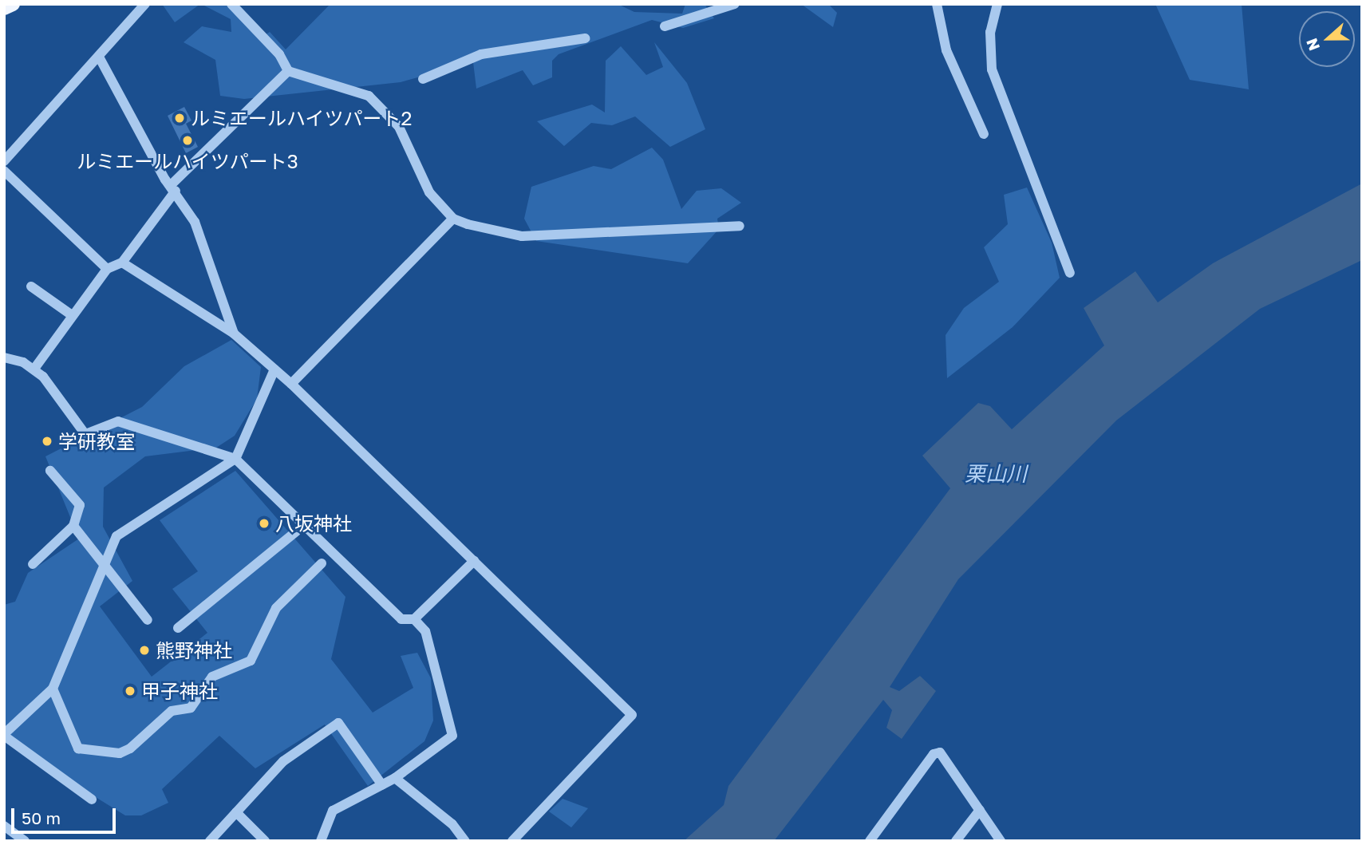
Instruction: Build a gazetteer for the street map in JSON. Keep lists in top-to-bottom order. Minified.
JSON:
{"water":["栗山川"],"places":["ルミエールハイツパート2","ルミエールハイツパート3","学研教室","八坂神社","熊野神社","甲子神社"],"scale_bar":"50 m","north":"left"}
